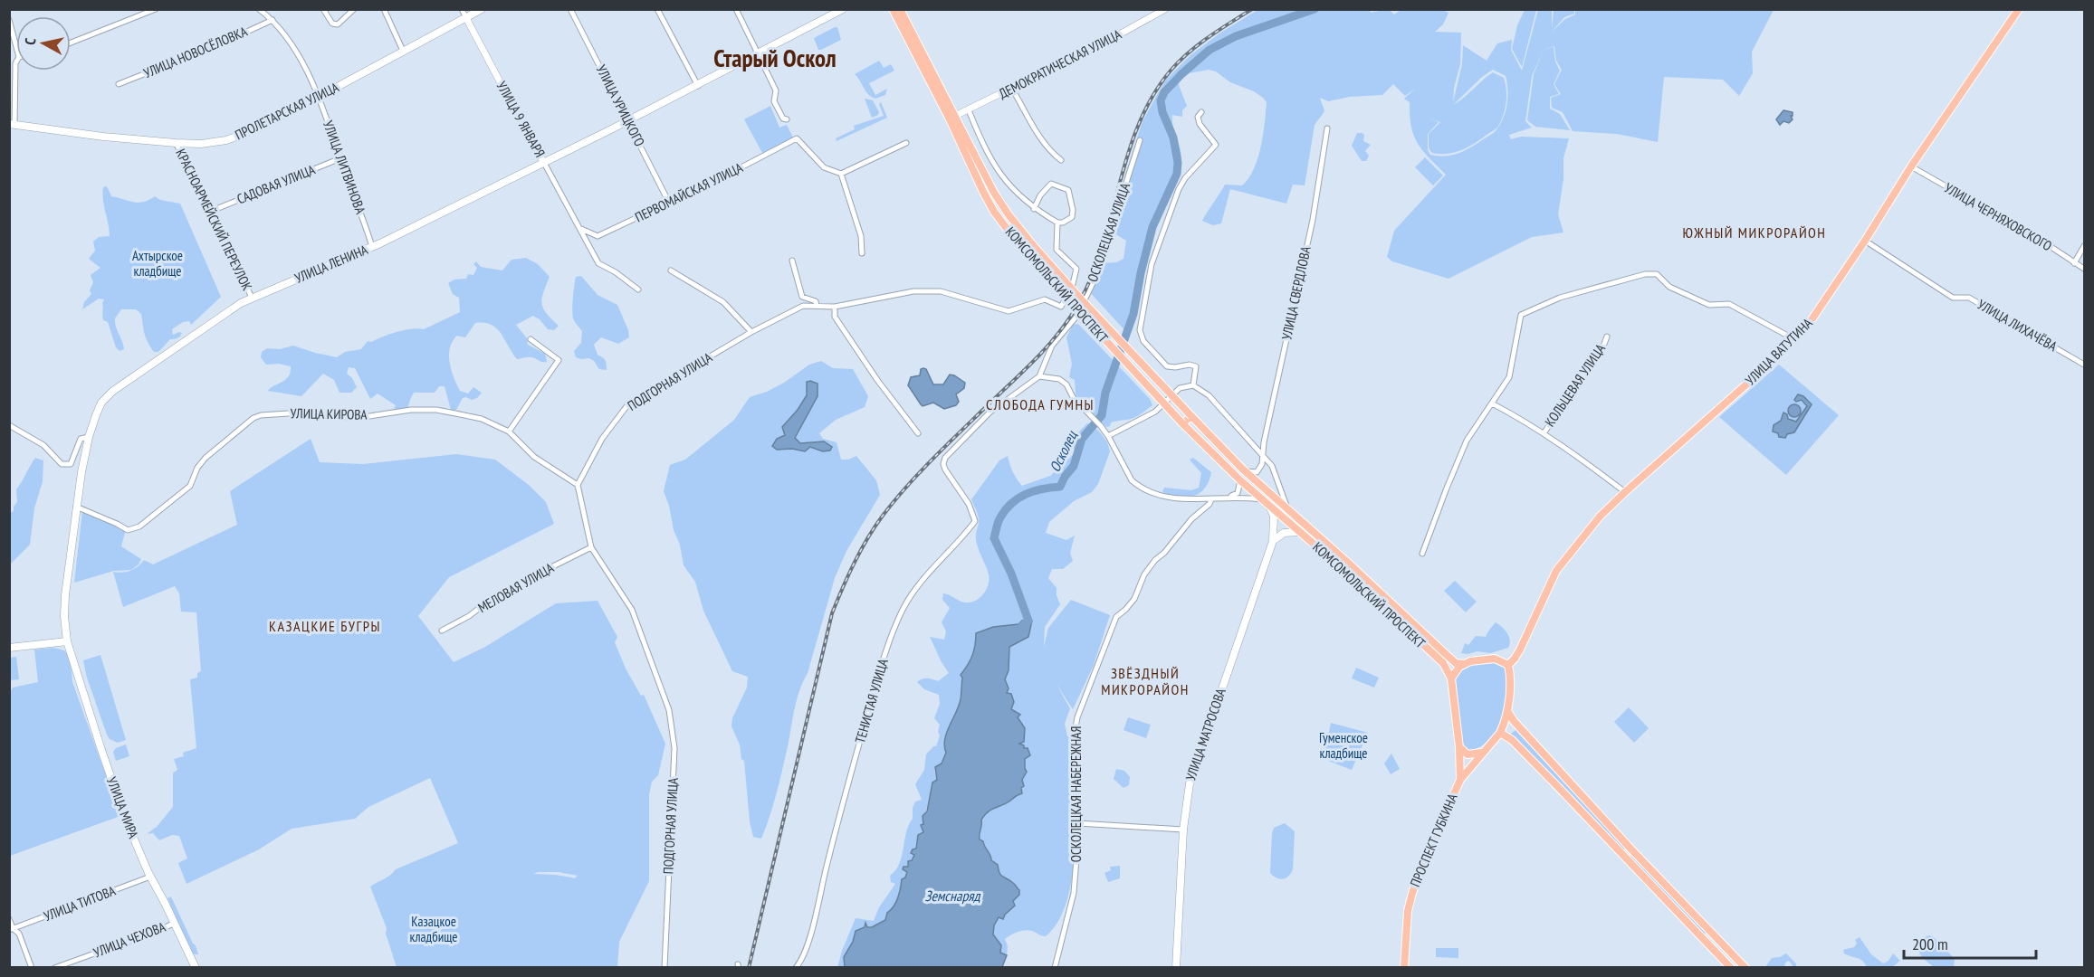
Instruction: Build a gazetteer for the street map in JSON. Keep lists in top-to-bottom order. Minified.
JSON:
{"streets":{"main road":["ПРОЛЕТАРСКАЯ УЛИЦА","УЛИЦА ЛЕНИНА","КОМСОМОЛЬСКИЙ ПРОСПЕКТ","УЛИЦА ВАТУТИНА","УЛИЦА МАТРОСОВА","УЛИЦА МИРА","ПРОСПЕКТ ГУБКИНА"],"street":["УЛИЦА НОВОСЁЛОВКА","ДЕМОКРАТИЧЕСКАЯ УЛИЦА","УЛИЦА УРИЦКОГО","УЛИЦА 9 ЯНВАРЯ","УЛИЦА ЛИТВИНОВА","САДОВАЯ УЛИЦА","ПЕРВОМАЙСКАЯ УЛИЦА","УЛИЦА ЧЕРНЯХОВСКОГО","КРАСНОАРМЕЙСКИЙ ПЕРЕУЛОК","ОСКОЛЕЦКАЯ УЛИЦА","УЛИЦА СВЕРДЛОВА","УЛИЦА ЛИХАЧЁВА","ПОДГОРНАЯ УЛИЦА","КОЛЬЦЕВАЯ УЛИЦА","УЛИЦА КИРОВА","МЕЛОВАЯ УЛИЦА","ТЕНИСТАЯ УЛИЦА","ОСКОЛЕЦКАЯ НАБЕРЕЖНАЯ","УЛИЦА ТИТОВА","УЛИЦА ЧЕХОВА"]},"crossings":[["УЛИЦА НОВОСЁЛОВКА","УЛИЦА ЛИТВИНОВА"],["ДЕМОКРАТИЧЕСКАЯ УЛИЦА","КОМСОМОЛЬСКИЙ ПРОСПЕКТ"],["УЛИЦА УРИЦКОГО","ПЕРВОМАЙСКАЯ УЛИЦА"],["УЛИЦА УРИЦКОГО","УЛИЦА ЛЕНИНА"],["ПРОЛЕТАРСКАЯ УЛИЦА","УЛИЦА 9 ЯНВАРЯ"],["ПРОЛЕТАРСКАЯ УЛИЦА","УЛИЦА ЛИТВИНОВА"],["ПРОЛЕТАРСКАЯ УЛИЦА","КРАСНОАРМЕЙСКИЙ ПЕРЕУЛОК"],["УЛИЦА 9 ЯНВАРЯ","ПЕРВОМАЙСКАЯ УЛИЦА"],["УЛИЦА 9 ЯНВАРЯ","УЛИЦА ЛЕНИНА"],["УЛИЦА ЛИТВИНОВА","САДОВАЯ УЛИЦА"],["УЛИЦА ЛИТВИНОВА","УЛИЦА ЛЕНИНА"],["САДОВАЯ УЛИЦА","КРАСНОАРМЕЙСКИЙ ПЕРЕУЛОК"],["УЛИЦА ЧЕРНЯХОВСКОГО","УЛИЦА ВАТУТИНА"],["КРАСНОАРМЕЙСКИЙ ПЕРЕУЛОК","УЛИЦА ЛЕНИНА"],["ОСКОЛЕЦКАЯ УЛИЦА","ТЕНИСТАЯ УЛИЦА"],["УЛИЦА ЛЕНИНА","УЛИЦА КИРОВА"],["УЛИЦА ЛЕНИНА","УЛИЦА МИРА"],["КОМСОМОЛЬСКИЙ ПРОСПЕКТ","УЛИЦА СВЕРДЛОВА"],["КОМСОМОЛЬСКИЙ ПРОСПЕКТ","УЛИЦА МАТРОСОВА"],["УЛИЦА ЛИХАЧЁВА","УЛИЦА ВАТУТИНА"],["УЛИЦА ВАТУТИНА","КОЛЬЦЕВАЯ УЛИЦА"],["ПОДГОРНАЯ УЛИЦА","УЛИЦА КИРОВА"],["ПОДГОРНАЯ УЛИЦА","МЕЛОВАЯ УЛИЦА"],["УЛИЦА МИРА","УЛИЦА ТИТОВА"],["УЛИЦА МИРА","УЛИЦА ЧЕХОВА"]],"districts":["Старый Оскол","ЮЖНЫЙ МИКРОРАЙОН","СЛОБОДА ГУМНЫ","КАЗАЦКИЕ БУГРЫ","ЗВЁЗДНЫЙ МИКРОРАЙОН"],"water":["Осколец","Земснаряд"],"parks":["Ахтырское кладбище","Гуменское кладбище","Казацкое кладбище"],"scale_bar":"200 m","north":"left"}
